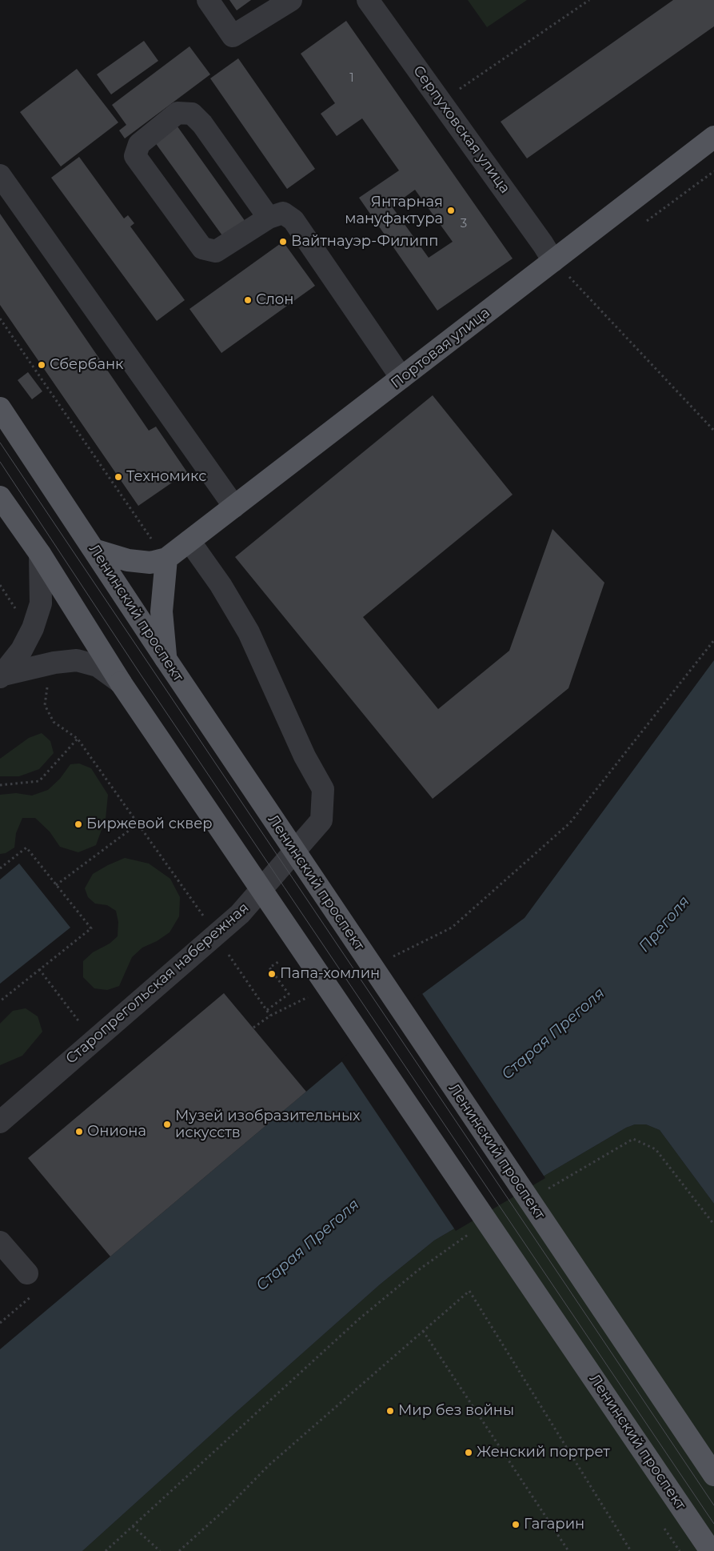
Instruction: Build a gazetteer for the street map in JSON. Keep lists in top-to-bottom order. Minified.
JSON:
{"streets":{"main road":["Портовая улица","Ленинский проспект"],"street":["Серпуховская улица","Старопрегольская набережная"]},"crossings":[["Серпуховская улица","Портовая улица"],["Портовая улица","Старопрегольская набережная"]],"water":["Преголя","Старая Преголя"],"places":["Янтарная мануфактура","Вайтнауэр-Филипп","Слон","Сбербанк","Техномикс","Биржевой сквер","Папа-хомлин","Музей изобразительных искусств","Ониона","Мир без войны","Женский портрет","Гагарин"],"house_numbers":["1","3"]}
